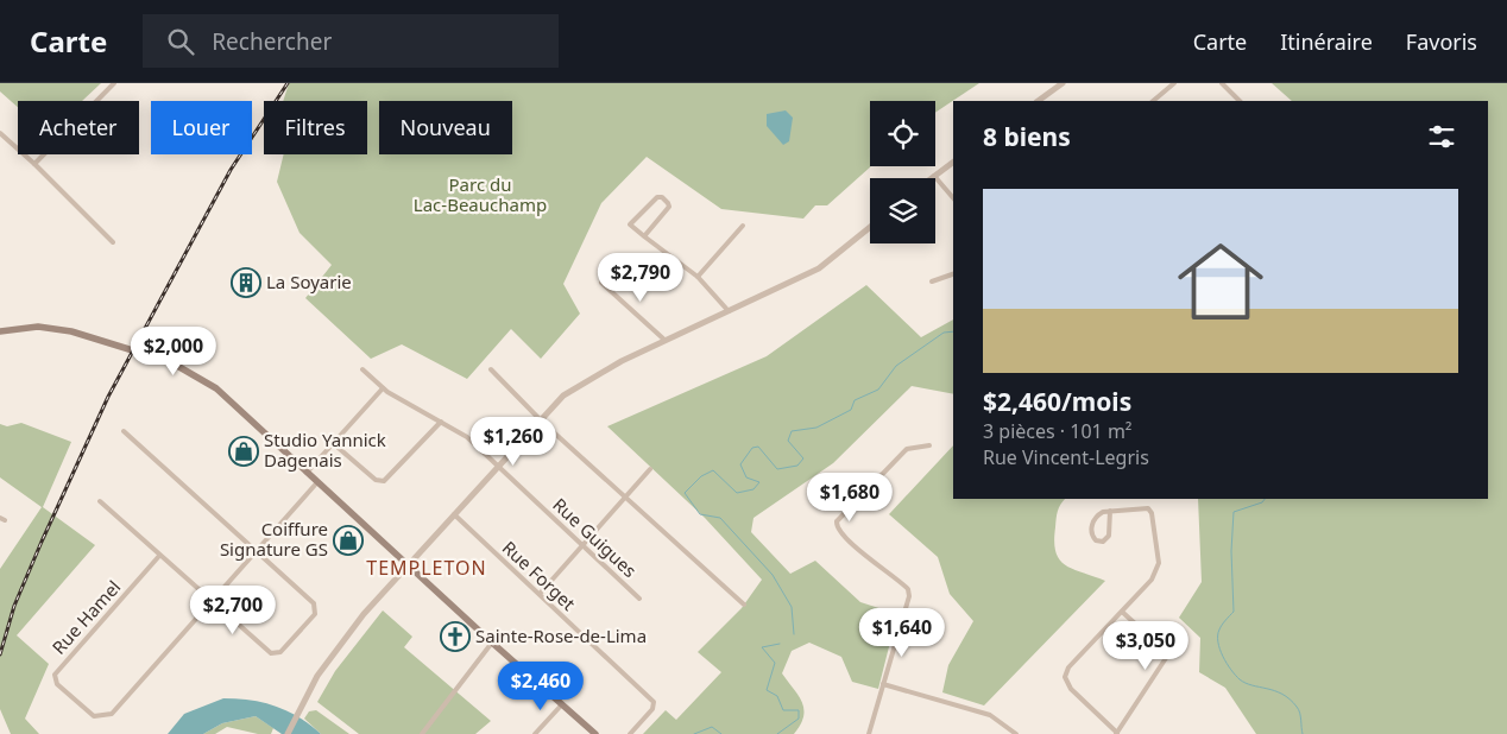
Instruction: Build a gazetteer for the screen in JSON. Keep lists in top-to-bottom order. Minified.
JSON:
{"streets":{"street":["Rue Guigues","Rue Forget","Rue Hamel"]},"districts":["TEMPLETON"],"parks":["Parc du Lac-Beauchamp"],"places":{"building":["La Soyarie"],"shop":["Studio Yannick Dagenais","Coiffure Signature GS"],"church":["Sainte-Rose-de-Lima"]},"page":{"header":"Carte","search":"Rechercher","nav":["Carte","Itinéraire","Favoris"],"chip":["Acheter","Louer","Filtres","Nouveau"],"heading":"8 biens","list":[{"name":"$2,460/mois","note":"3 pièces · 101 m² · Rue Vincent-Legris"}],"price":["$2,790","$2,000","$1,260","$1,680","$2,700","$1,640","$3,050","$2,460"]}}
